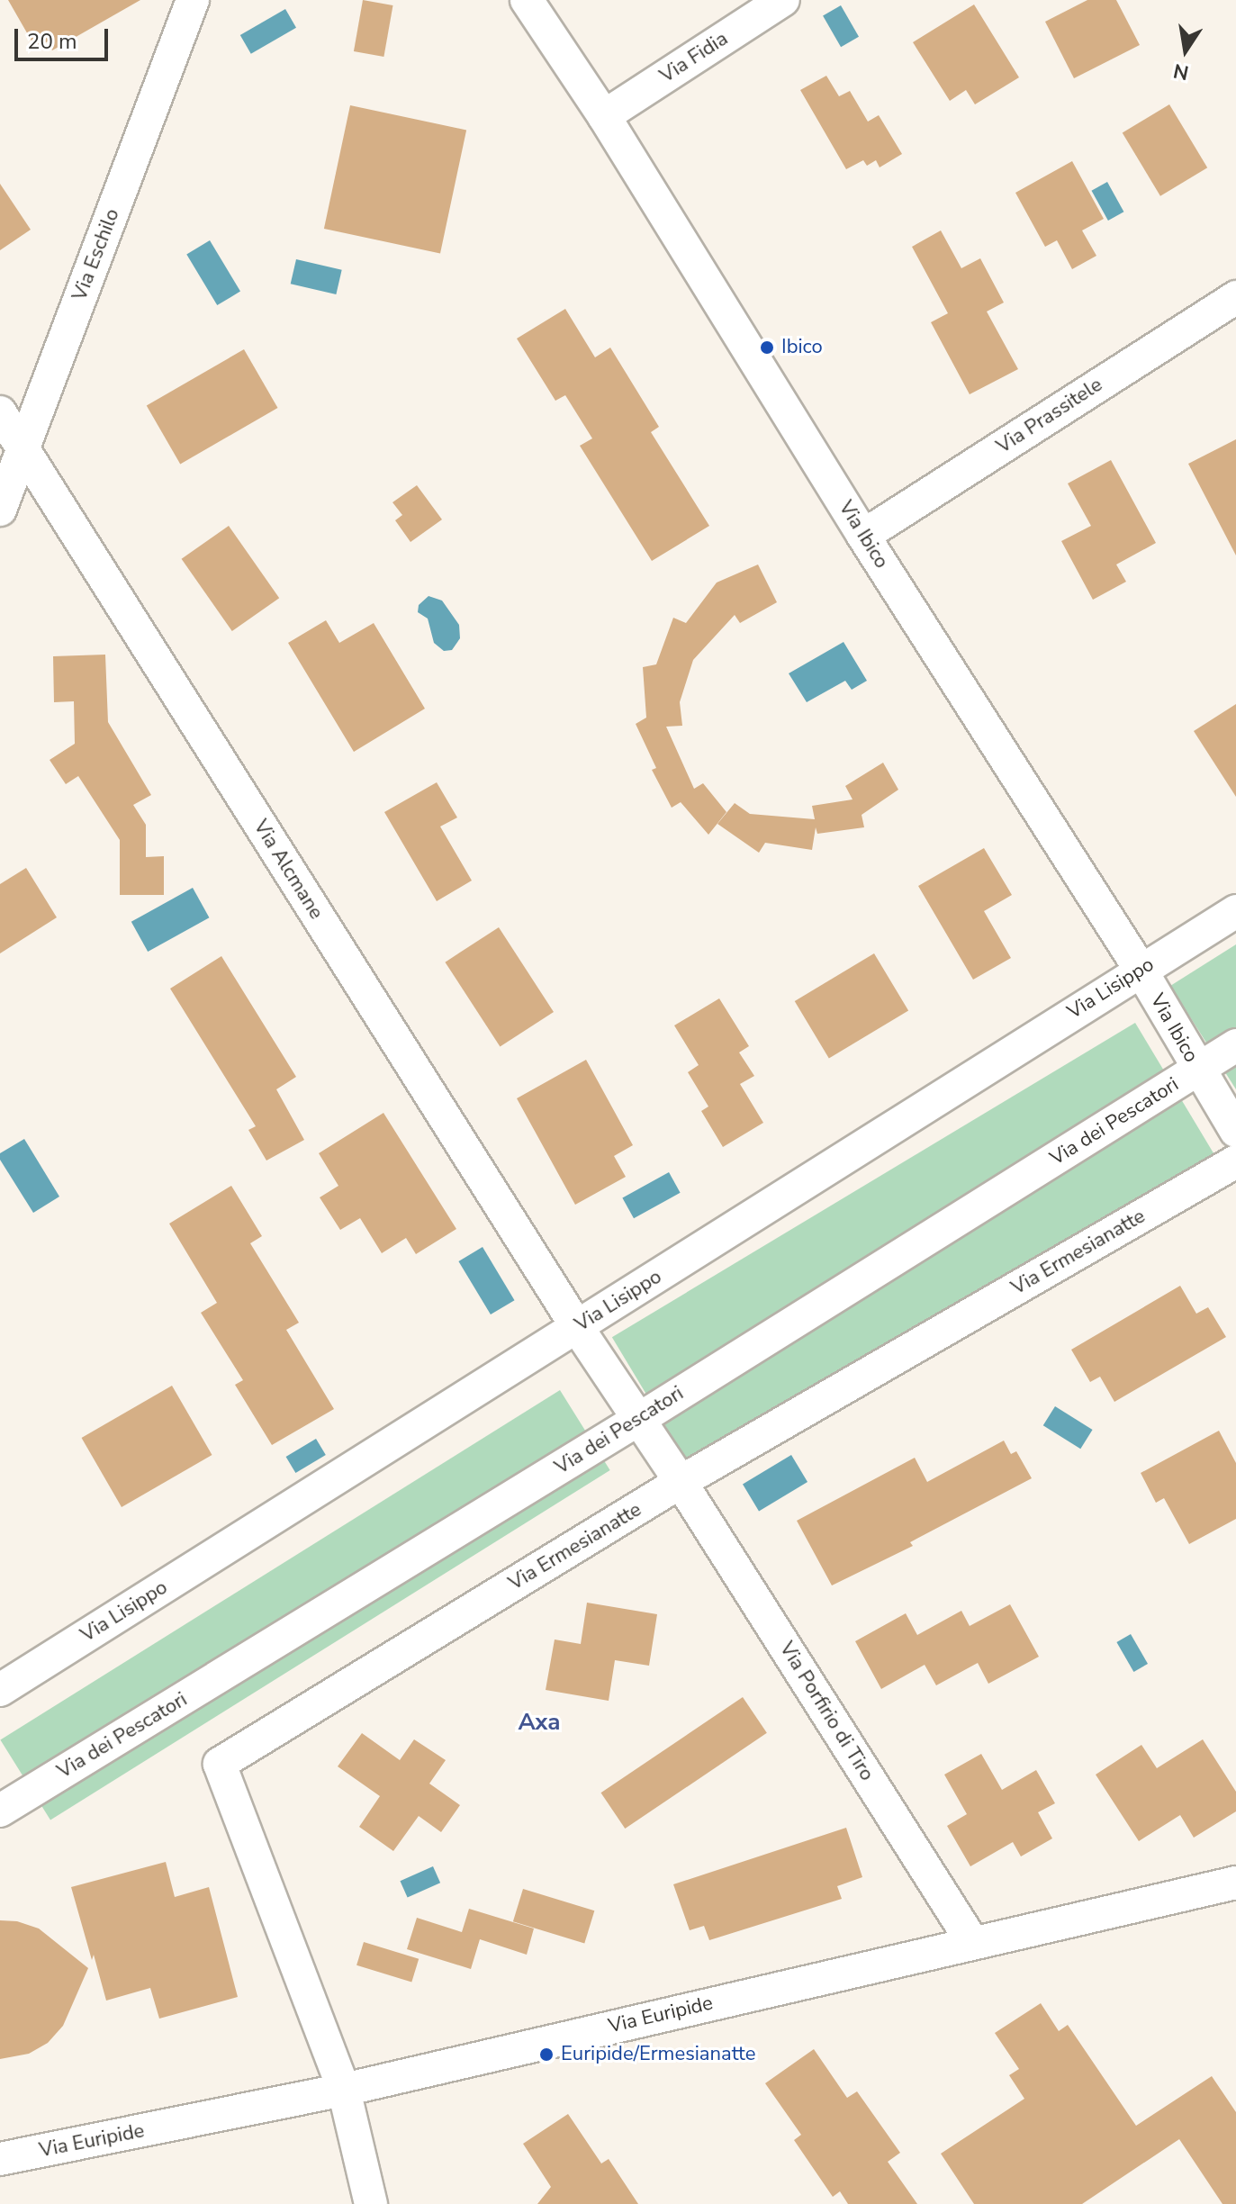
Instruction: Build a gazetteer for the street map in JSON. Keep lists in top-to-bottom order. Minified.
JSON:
{"streets":{"street":["Via Fidia","Via Eschilo","Via Prassitele","Via Ibico","Via Alcmane","Via Lisippo","Via dei Pescatori","Via Ermesianatte","Via Porfirio di Tiro","Via Euripide"]},"crossings":[["Via Fidia","Via Ibico"],["Via Eschilo","Via Alcmane"],["Via Prassitele","Via Ibico"],["Via Ibico","Via Lisippo"],["Via Ibico","Via dei Pescatori"],["Via Alcmane","Via Lisippo"],["Via Alcmane","Via dei Pescatori"],["Via Alcmane","Via Porfirio di Tiro"],["Via dei Pescatori","Via Porfirio di Tiro"],["Via Ermesianatte","Via Porfirio di Tiro"],["Via Ermesianatte","Via Euripide"],["Via Porfirio di Tiro","Via Euripide"]],"districts":["Axa"],"places":["Ibico","Euripide/Ermesianatte"],"scale_bar":"20 m","north":"bottom"}
